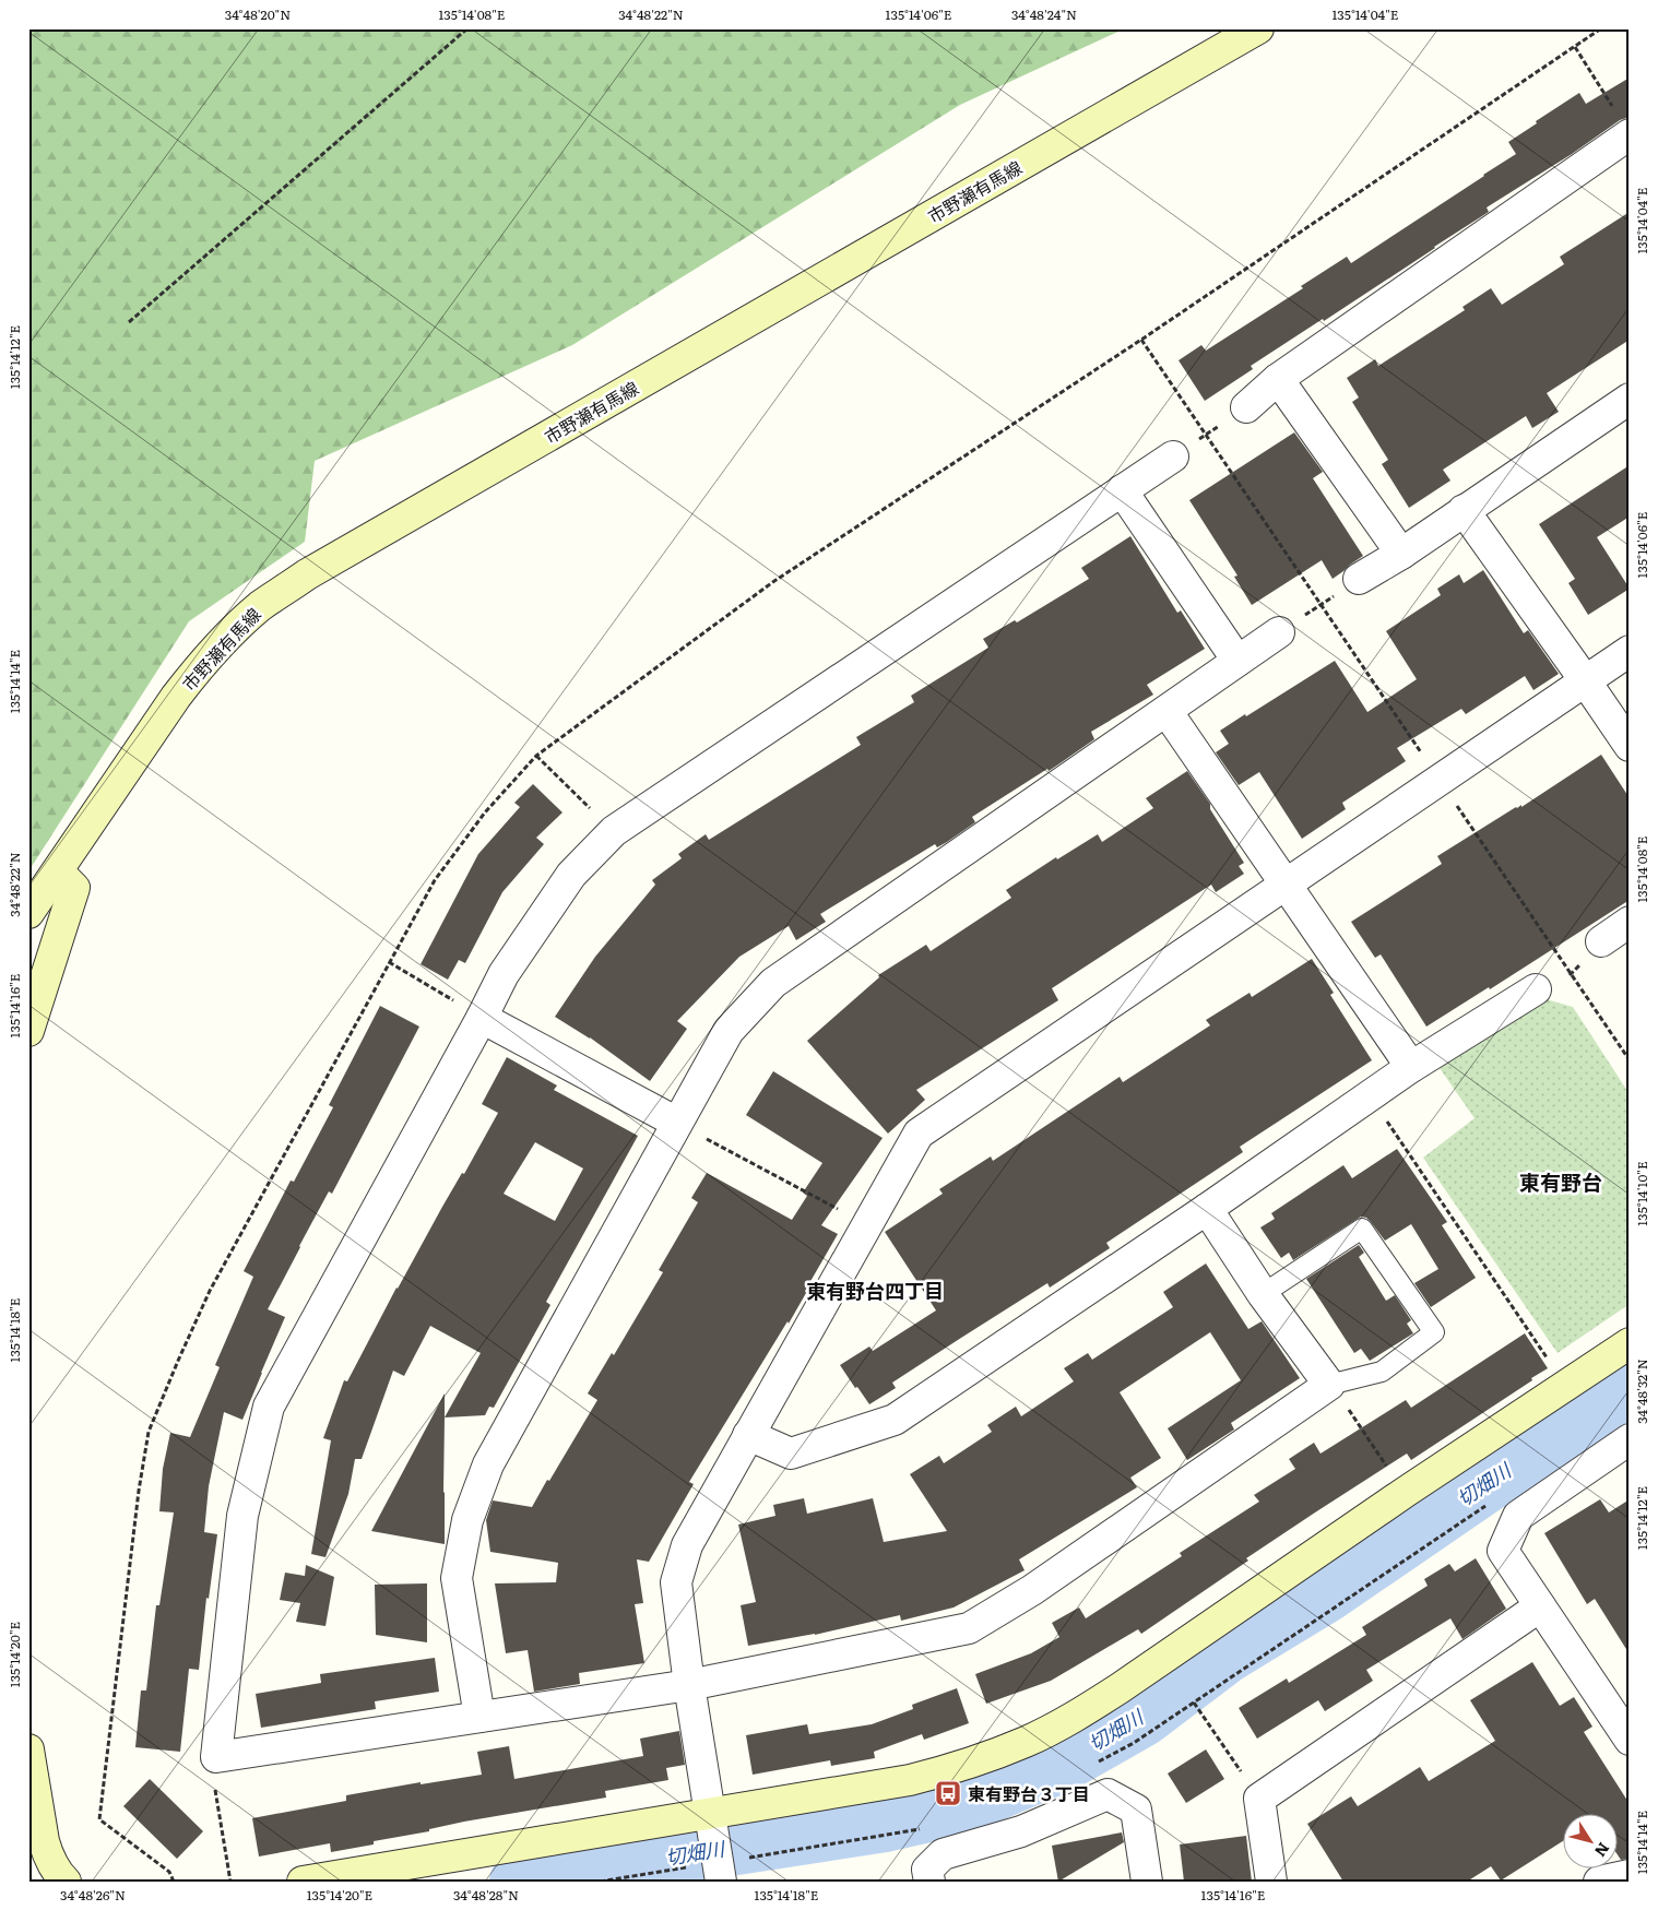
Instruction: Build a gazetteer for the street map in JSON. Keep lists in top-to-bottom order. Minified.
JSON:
{"streets":{"street":["市野瀬有馬線"]},"districts":["東有野台","東有野台四丁目"],"water":["切畑川"],"places":{"bus stop":["東有野台３丁目"]},"north":"bottom right","coordinates":["34°48'20\"N","135°14'08\"E","34°48'22\"N","135°14'06\"E","34°48'24\"N","135°14'04\"E","135°14'12\"E","135°14'14\"E","135°14'16\"E","135°14'10\"E","135°14'18\"E","34°48'32\"N","135°14'20\"E","34°48'26\"N","34°48'28\"N"]}
